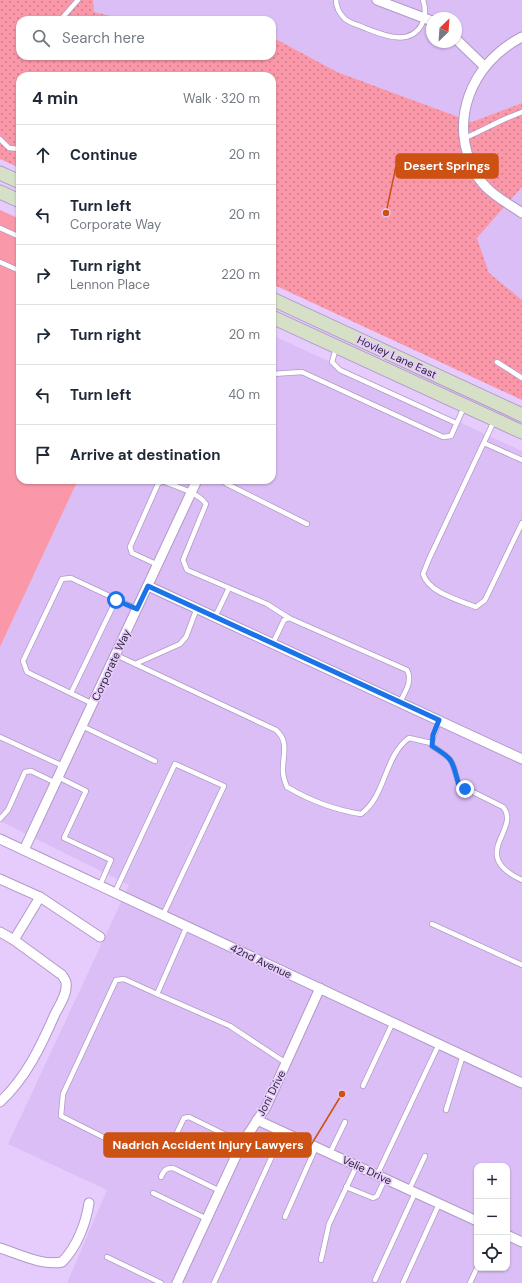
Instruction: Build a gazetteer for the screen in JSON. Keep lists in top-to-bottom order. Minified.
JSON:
{"streets":{"street":["Hovley Lane East","Corporate Way","42nd Avenue","Joni Drive","Velie Drive"]},"crossings":[["Corporate Way","42nd Avenue"],["42nd Avenue","Joni Drive"],["Joni Drive","Velie Drive"]],"places":["Desert Springs","Nadrich Accident Injury Lawyers"],"north":"top right","page":{"search":"Search here","heading":["4 min","Walk · 320 m"],"list":[["Continue","20 m"],["Turn left","Corporate Way","20 m"],["Turn right","Lennon Place","220 m"],["Turn right","20 m"],["Turn left","40 m"],"Arrive at destination"],"map_buttons":["+","−"]}}
